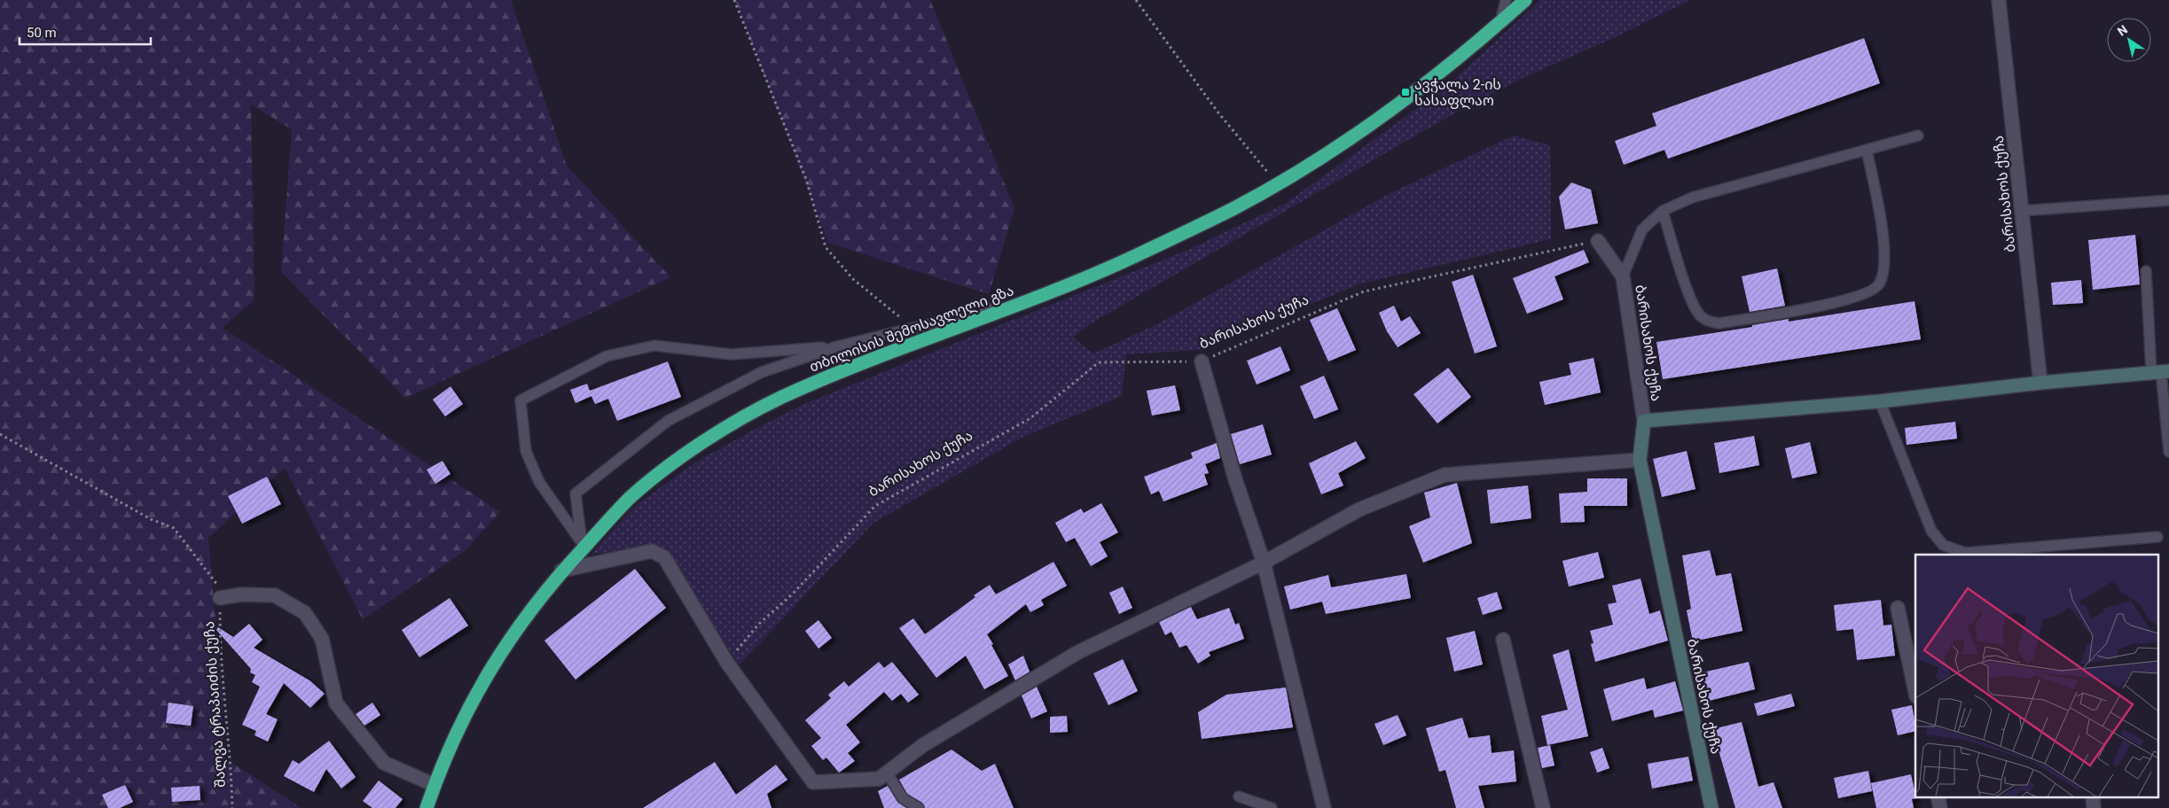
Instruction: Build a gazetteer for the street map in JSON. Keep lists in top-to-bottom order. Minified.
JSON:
{"streets":{"highway":["თბილისის შემოსავლელი გზა"],"street":["ბარისახოს ქუჩა"],"path":["შალვა ტრაპაიძის ქუჩა"]},"places":{"transit":["ავჭალა 2-ის სასაფლაო"]},"scale_bar":"50 m","north":"top left"}
